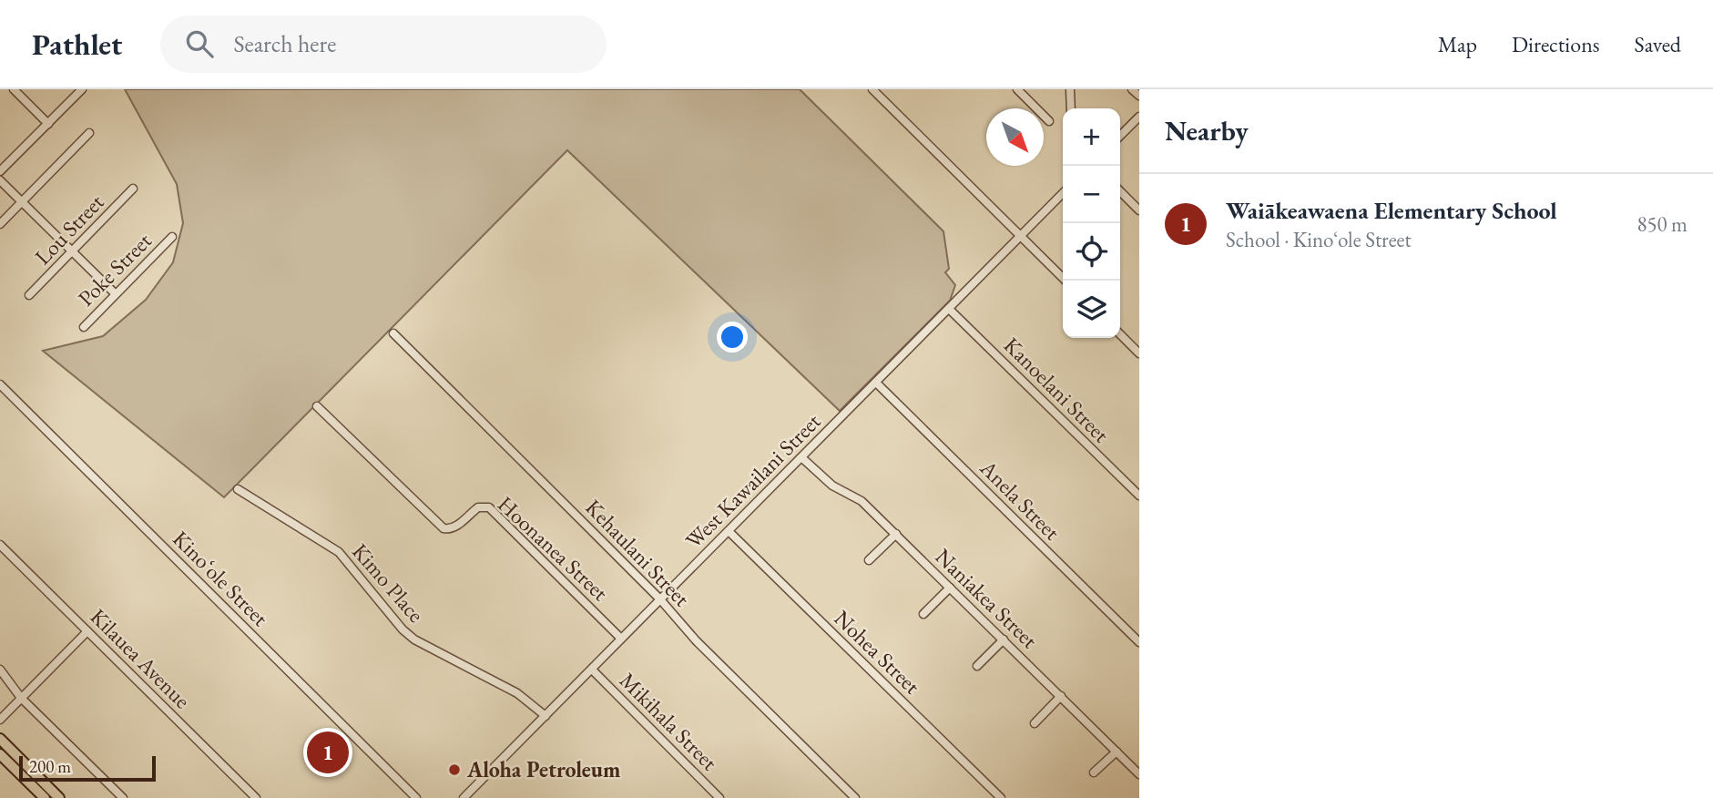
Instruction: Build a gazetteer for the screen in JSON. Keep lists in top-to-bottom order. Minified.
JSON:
{"streets":{"street":["Lou Street","Poke Street","Kanoelani Street","West Kawailani Street","Anela Street","Hoonanea Street","Kehaulani Street","Kinoʻole Street","Kimo Place","Naniakea Street","Nohea Street","Kilauea Avenue","Mikihala Street"]},"crossings":[["Kanoelani Street","West Kawailani Street"],["West Kawailani Street","Anela Street"],["West Kawailani Street","Hoonanea Street"],["West Kawailani Street","Kehaulani Street"],["West Kawailani Street","Kimo Place"],["West Kawailani Street","Naniakea Street"],["West Kawailani Street","Nohea Street"],["West Kawailani Street","Mikihala Street"]],"places":["Aloha Petroleum"],"scale_bar":"200 m","north":"bottom right","page":{"header":"Pathlet","search":"Search here","nav":["Map","Directions","Saved"],"heading":"Nearby","map_buttons":["+","−"],"list":[{"mark":"1","name":"Waiākeawaena Elementary School","note":"School · Kinoʻole Street","value":"850 m"}],"pins":"1","scale":"200 m"}}
